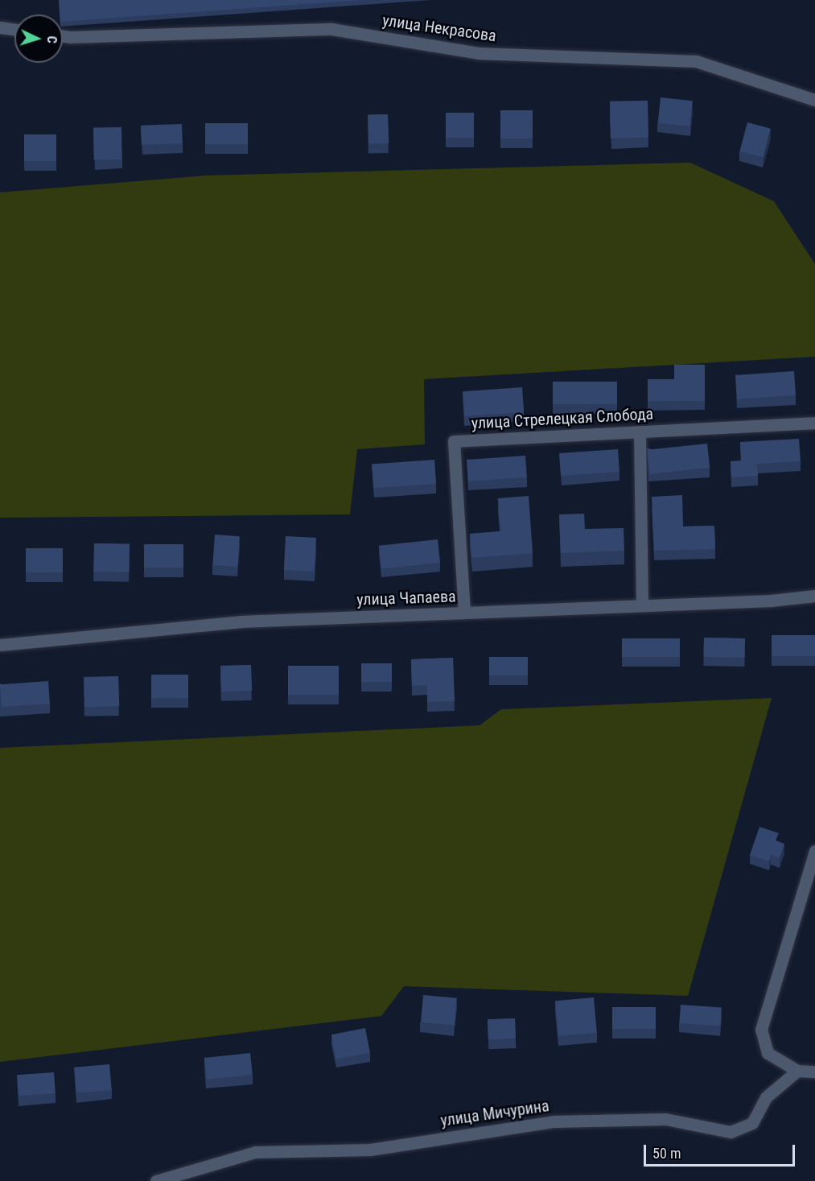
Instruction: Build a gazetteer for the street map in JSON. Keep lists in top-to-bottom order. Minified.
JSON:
{"streets":{"street":["улица Некрасова","улица Стрелецкая Слобода","улица Чапаева","улица Мичурина"]},"crossings":[["улица Стрелецкая Слобода","улица Чапаева"]],"scale_bar":"50 m","north":"right"}
